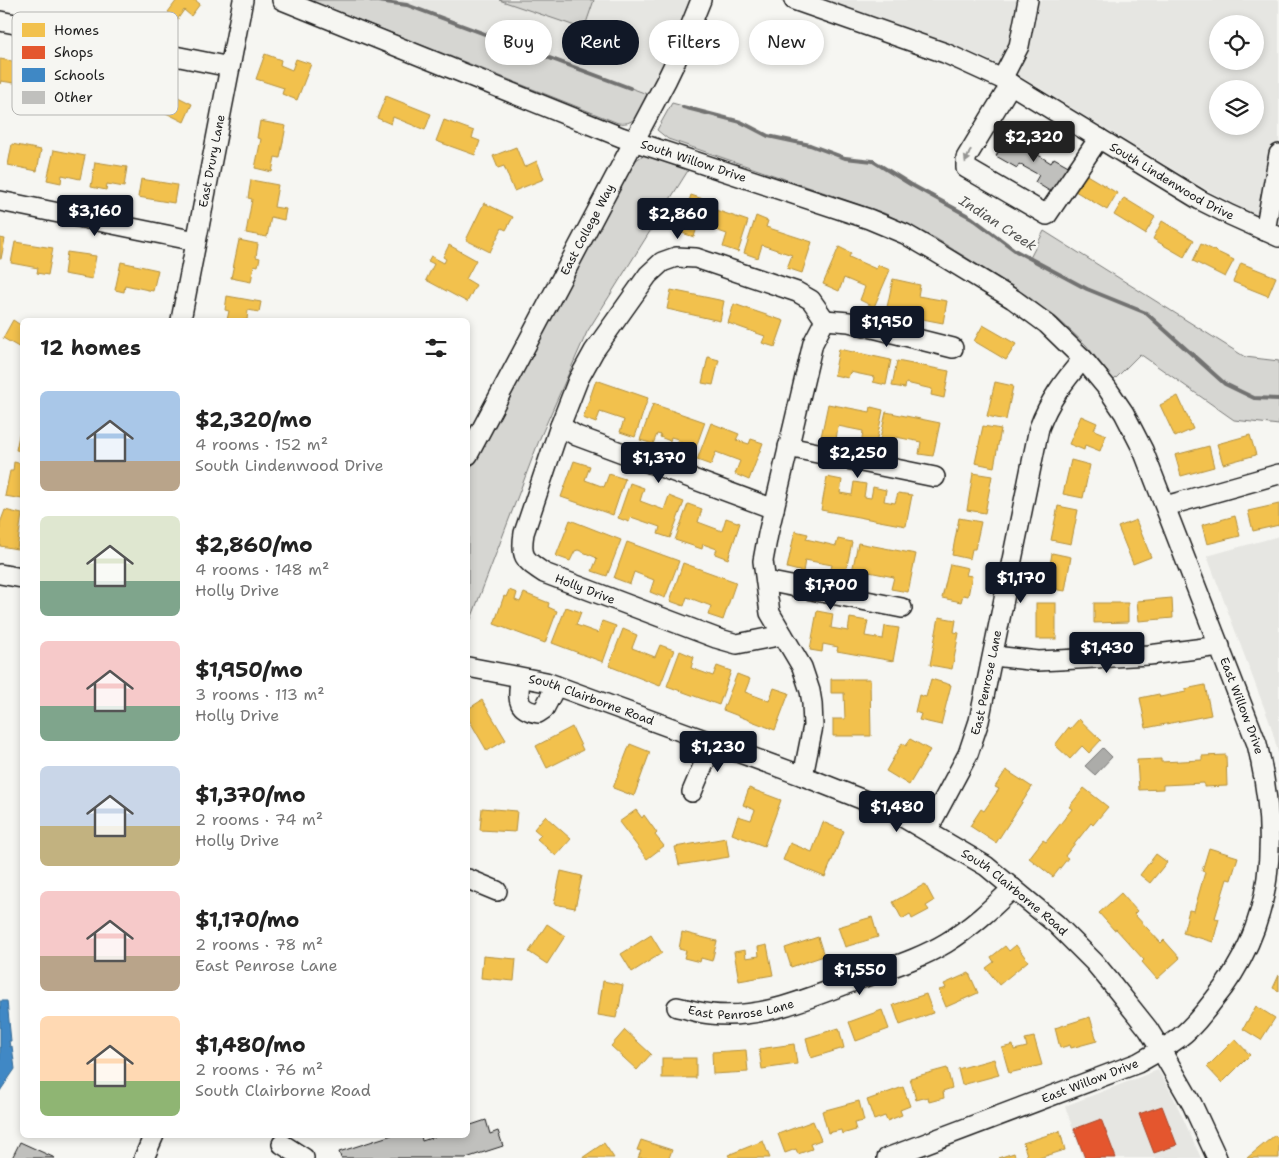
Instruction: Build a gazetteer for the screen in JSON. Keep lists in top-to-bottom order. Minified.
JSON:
{"streets":{"street":["East Drury Lane","South Willow Drive","South Lindenwood Drive","East College Way","Holly Drive","East Penrose Lane","South Clairborne Road","East Willow Drive"]},"crossings":[["South Willow Drive","East College Way"],["South Willow Drive","East Penrose Lane"],["South Willow Drive","East Willow Drive"],["East Penrose Lane","South Clairborne Road"],["East Penrose Lane","East Willow Drive"],["South Clairborne Road","East Willow Drive"]],"water":["Indian Creek"],"legend":["Homes","Shops","Schools","Other"],"page":{"chip":["Buy","Rent","Filters","New"],"price":["$2,320","$3,160","$2,860","$1,950","$2,250","$1,370","$1,170","$1,700","$1,430","$1,230","$1,480","$1,550"],"heading":"12 homes","list":[{"name":"$2,320/mo","note":"4 rooms · 152 m² · South Lindenwood Drive"},{"name":"$2,860/mo","note":"4 rooms · 148 m² · Holly Drive"},{"name":"$1,950/mo","note":"3 rooms · 113 m² · Holly Drive"},{"name":"$1,370/mo","note":"2 rooms · 74 m² · Holly Drive"},{"name":"$1,170/mo","note":"2 rooms · 78 m² · East Penrose Lane"},{"name":"$1,480/mo","note":"2 rooms · 76 m² · South Clairborne Road"}]}}
